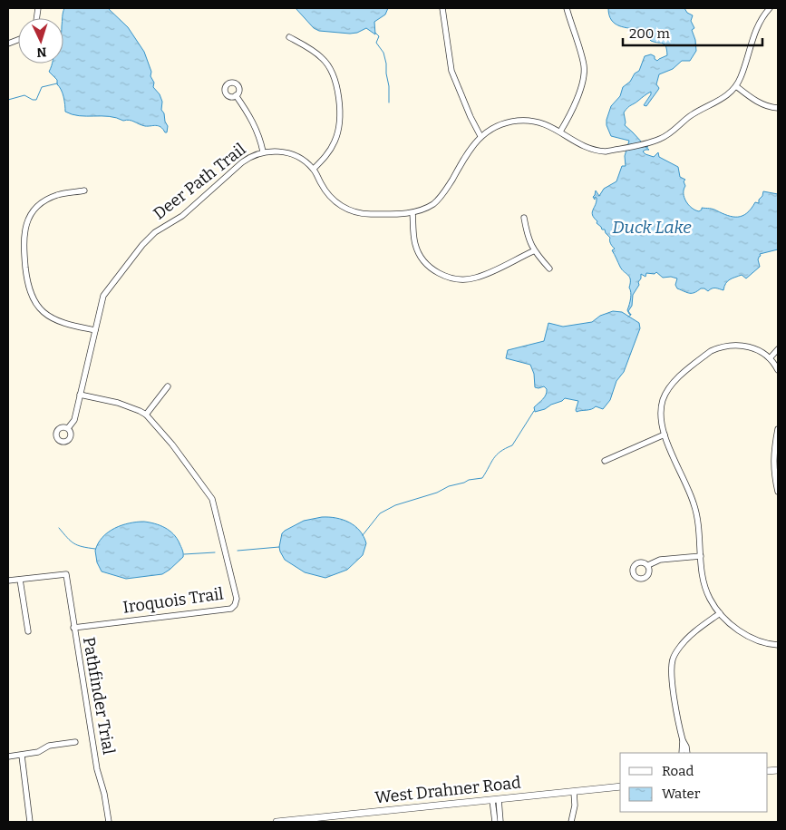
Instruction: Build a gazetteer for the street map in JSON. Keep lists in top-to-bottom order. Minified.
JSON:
{"streets":{"street":["Deer Path Trail","Iroquois Trail","Pathfinder Trial","West Drahner Road"]},"crossings":[["Deer Path Trail","Iroquois Trail"],["Iroquois Trail","Pathfinder Trial"]],"water":["Duck Lake"],"legend":["Road","Water"],"scale_bar":"200 m","north":"bottom"}
